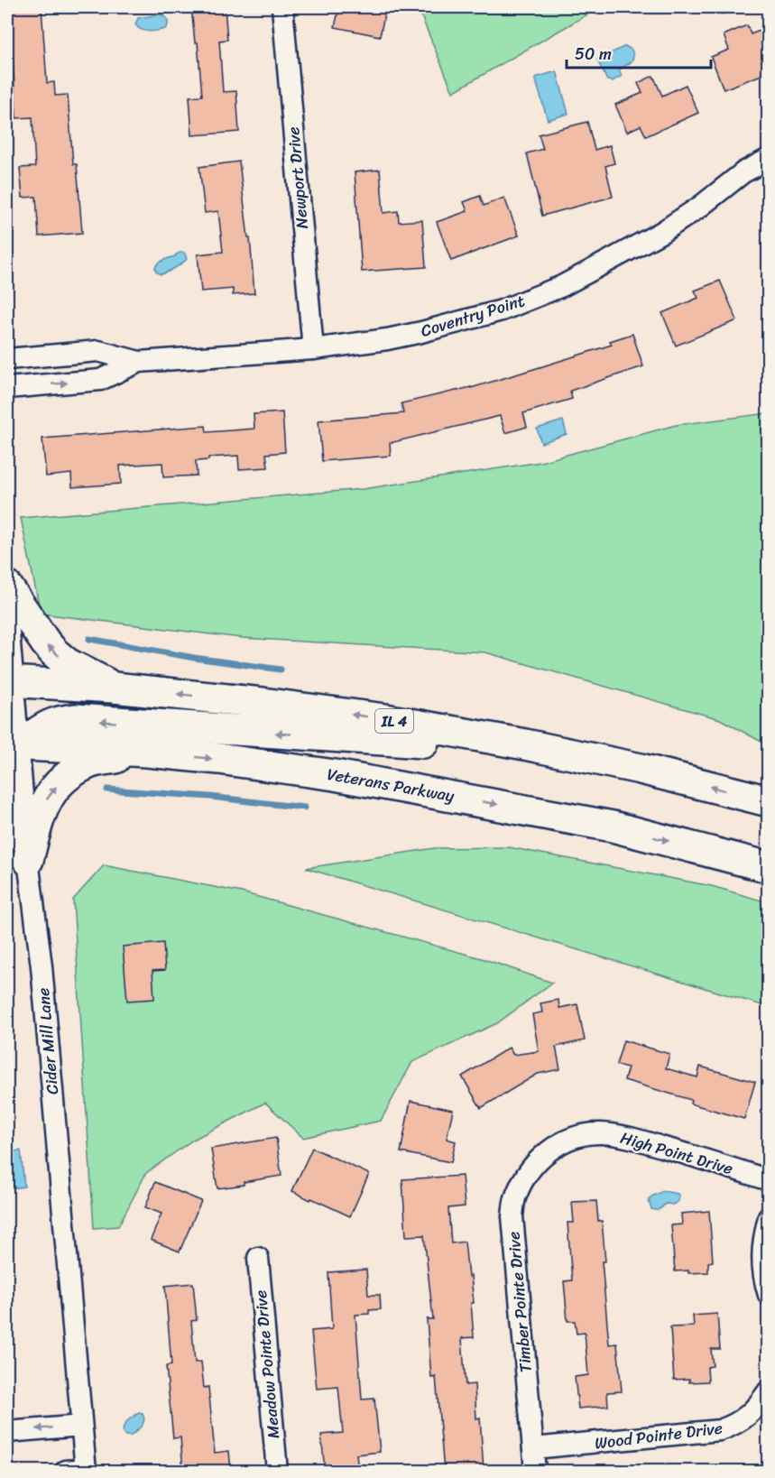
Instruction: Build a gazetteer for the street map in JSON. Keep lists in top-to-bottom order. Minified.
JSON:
{"streets":{"highway":["IL 4","Veterans Parkway"],"street":["Newport Drive","Coventry Point","Cider Mill Lane","High Point Drive","Timber Pointe Drive","Meadow Pointe Drive","Wood Pointe Drive"]},"crossings":[["Newport Drive","Coventry Point"],["IL 4","Cider Mill Lane"],["Veterans Parkway","Cider Mill Lane"],["High Point Drive","Timber Pointe Drive"],["Timber Pointe Drive","Wood Pointe Drive"]],"scale_bar":"50 m"}
